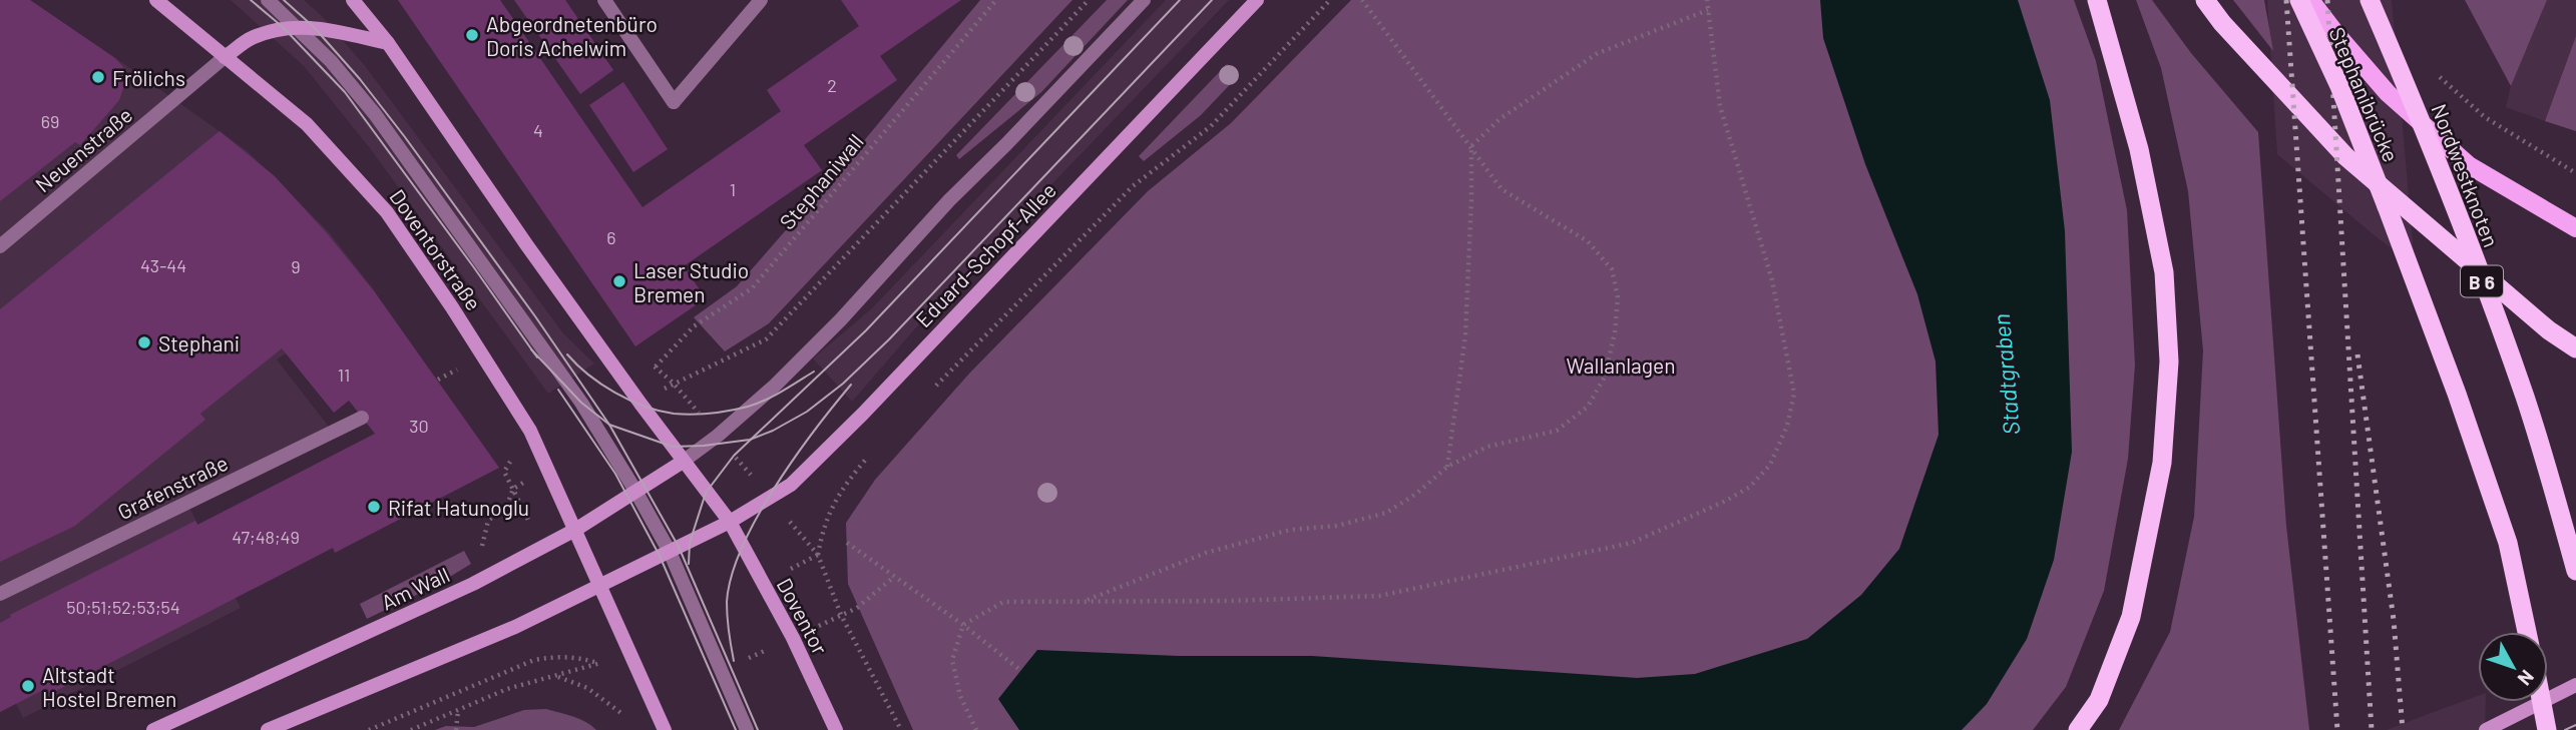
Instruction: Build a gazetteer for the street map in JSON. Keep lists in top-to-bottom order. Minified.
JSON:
{"streets":{"highway":["Stephanibrücke","Nordwestknoten","B 6"],"main road":["Doventorstraße","Eduard-Schopf-Allee","Am Wall","Doventor"],"street":["Neuenstraße","Grafenstraße"],"path":["Stephaniwall"]},"crossings":[["Neuenstraße","Doventorstraße"],["Doventorstraße","Am Wall"],["Eduard-Schopf-Allee","Doventor"]],"water":["Stadtgraben"],"parks":["Wallanlagen"],"places":["Abgeordnetenbüro Doris Achelwim","Frölichs","Laser Studio Bremen","Stephani","Rifat Hatunoglu","Altstadt Hostel Bremen"],"house_numbers":["2","69","4","1","6","43-44","9","11","30","47;48;49","50;51;52;53;54"],"north":"bottom right"}
